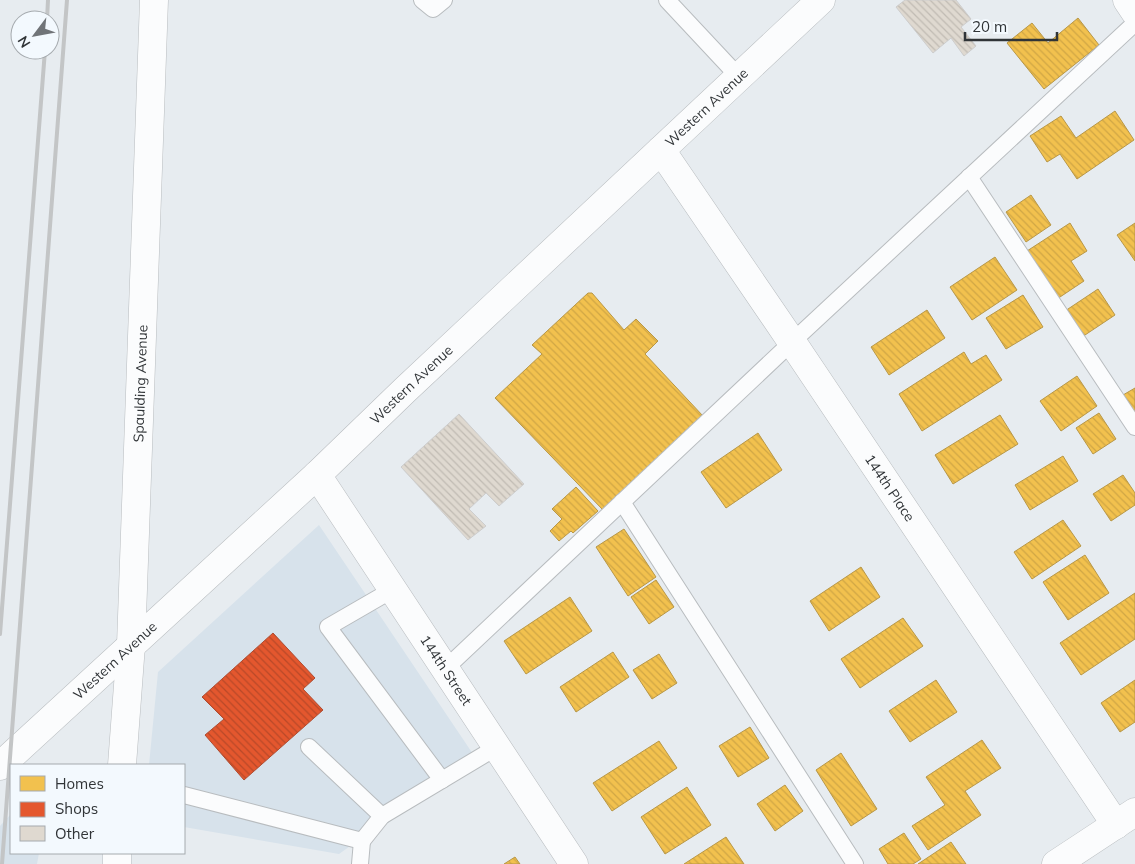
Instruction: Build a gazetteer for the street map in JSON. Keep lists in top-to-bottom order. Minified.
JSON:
{"streets":{"street":["Western Avenue","Spaulding Avenue","144th Place","144th Street"]},"crossings":[["Western Avenue","Spaulding Avenue"],["Western Avenue","144th Place"],["Western Avenue","144th Street"]],"legend":["Homes","Shops","Other"],"scale_bar":"20 m","north":"bottom left"}
